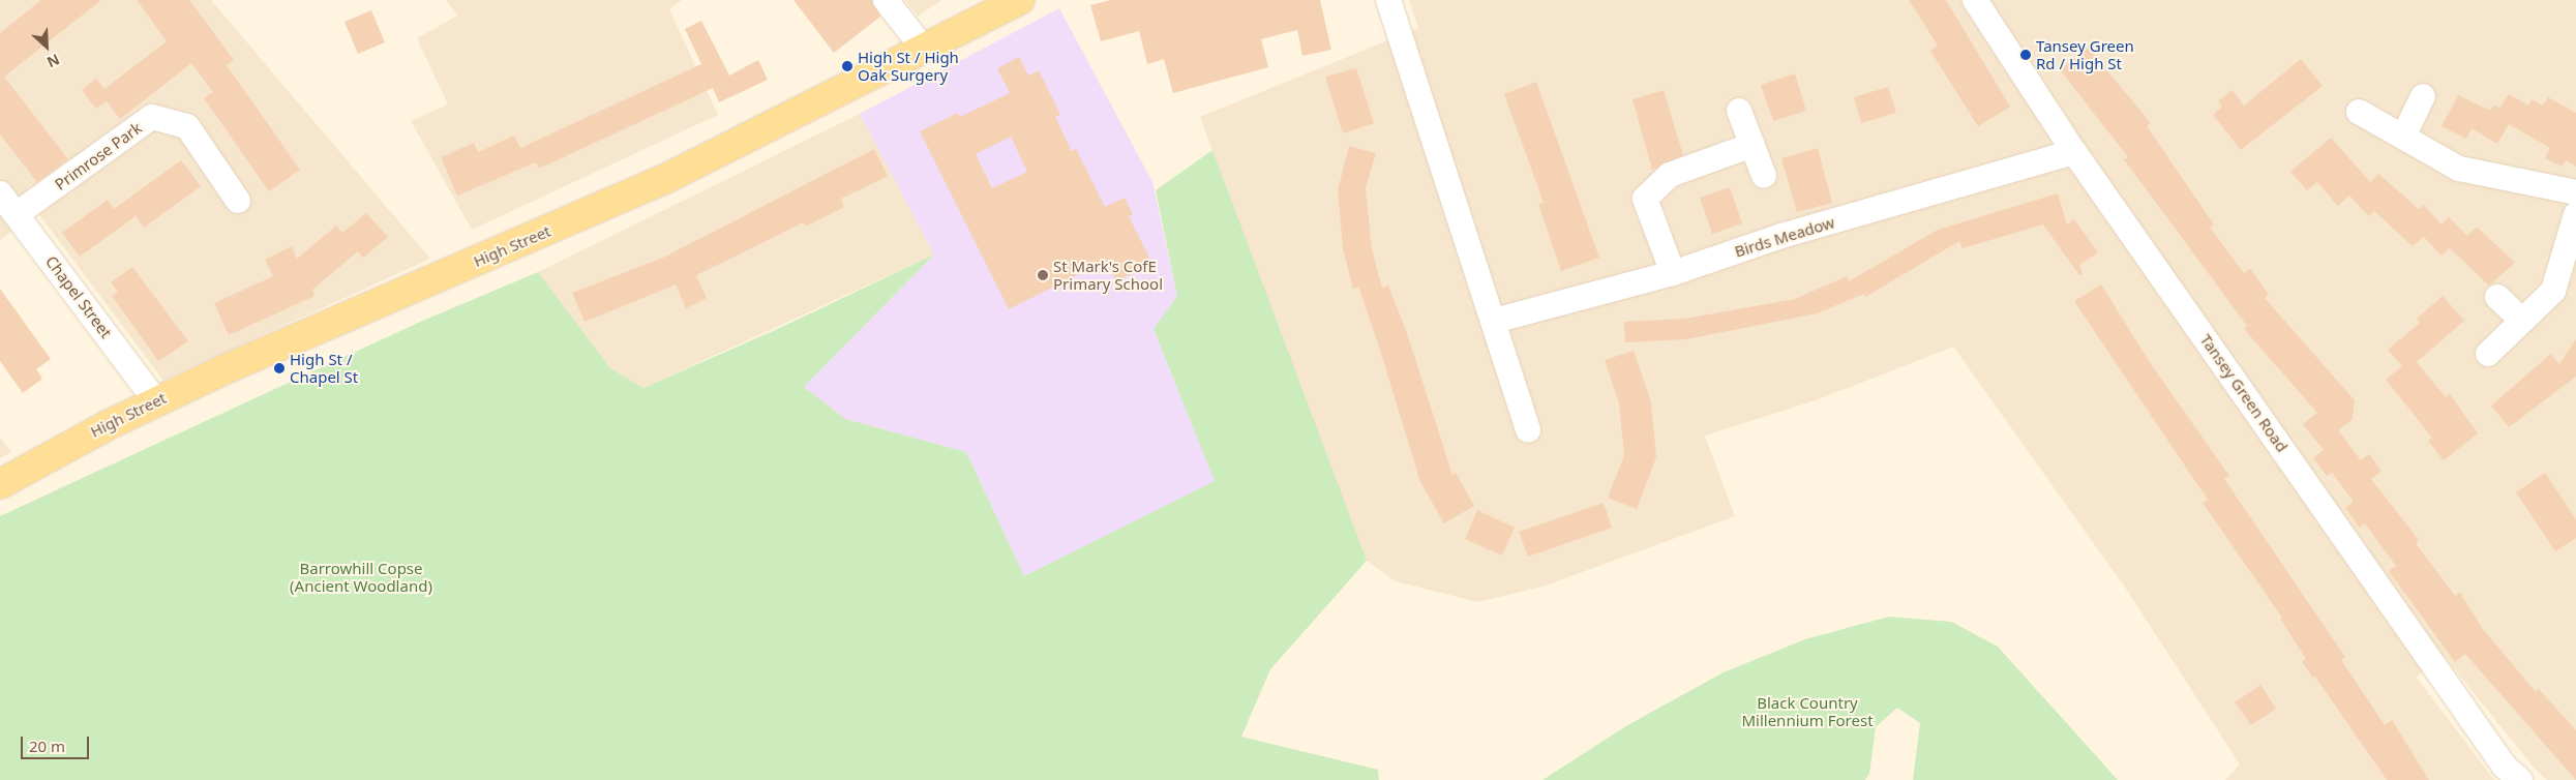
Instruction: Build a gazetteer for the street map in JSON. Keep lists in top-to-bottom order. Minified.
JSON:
{"streets":{"main road":["High Street"],"street":["Primrose Park","Birds Meadow","Chapel Street","Tansey Green Road"]},"crossings":[["Primrose Park","Chapel Street"],["Birds Meadow","Tansey Green Road"],["High Street","Chapel Street"]],"parks":["Barrowhill Copse (Ancient Woodland)","Black Country Millennium Forest"],"places":["Tansey Green Rd / High St","High St / High Oak Surgery","St Mark's CofE Primary School","High St / Chapel St"],"scale_bar":"20 m","north":"bottom right"}
